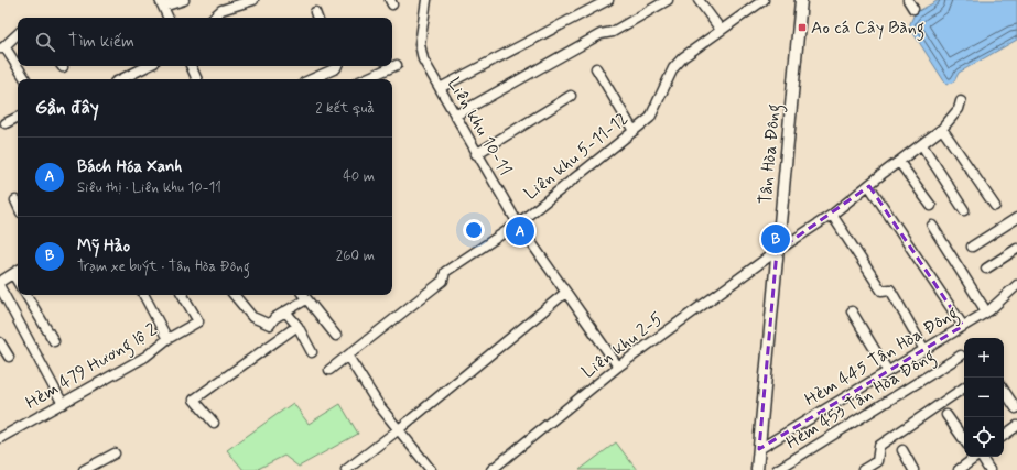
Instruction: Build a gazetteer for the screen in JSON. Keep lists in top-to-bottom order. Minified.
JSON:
{"streets":{"street":["Liên khu 10-11","Tân Hòa Đông","Liên khu 5-11-12","Liên khu 2-5","Hẻm 445 Tân Hòa Đông","Hẻm 479 Hương lộ 2","Hẻm 453 Tân Hòa Đông"]},"crossings":[["Liên khu 10-11","Liên khu 5-11-12"],["Liên khu 10-11","Liên khu 2-5"],["Tân Hòa Đông","Liên khu 2-5"],["Tân Hòa Đông","Hẻm 445 Tân Hòa Đông"]],"places":{"transit":["Ao cá Cây Bàng"]},"page":{"search":"Tìm kiếm","heading":["Gần đây","2 kết quả"],"list":[{"mark":"A","name":"Bách Hóa Xanh","note":"Siêu thị · Liên khu 10-11","value":"40 m"},{"mark":"B","name":"Mỹ Hảo","note":"Trạm xe buýt · Tân Hòa Đông","value":"260 m"}],"pins":["A","B"],"map_buttons":["+","−"]}}
